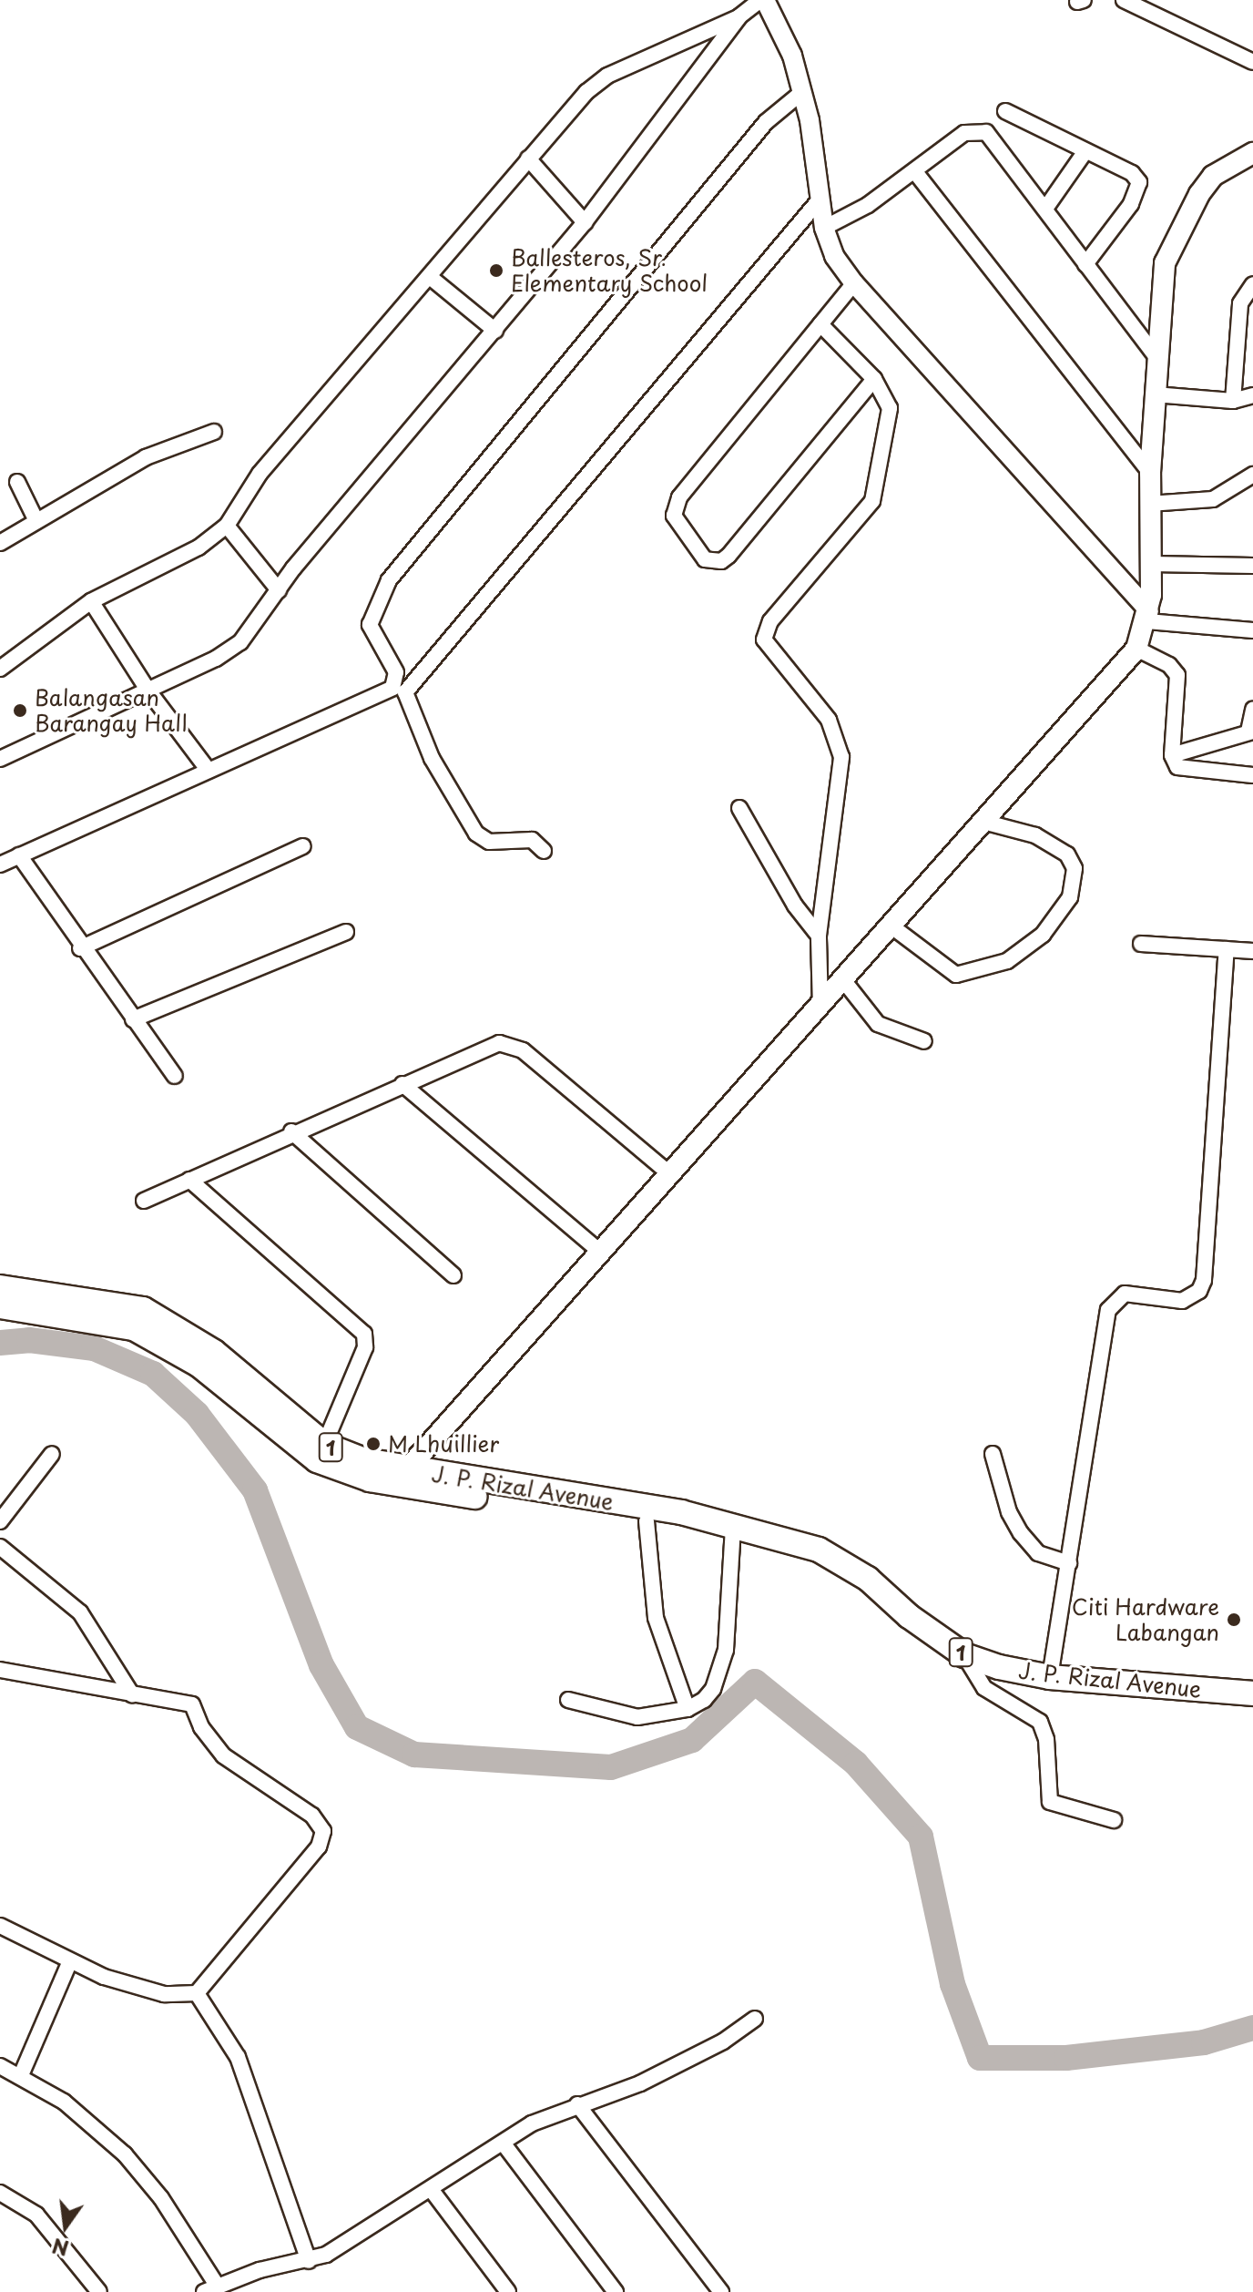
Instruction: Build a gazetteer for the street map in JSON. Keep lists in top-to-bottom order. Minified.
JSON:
{"streets":{"main road":["1","J. P. Rizal Avenue"]},"places":["Ballesteros, Sr. Elementary School","Balangasan Barangay Hall","M Lhuillier","Citi Hardware Labangan"],"north":"bottom"}
